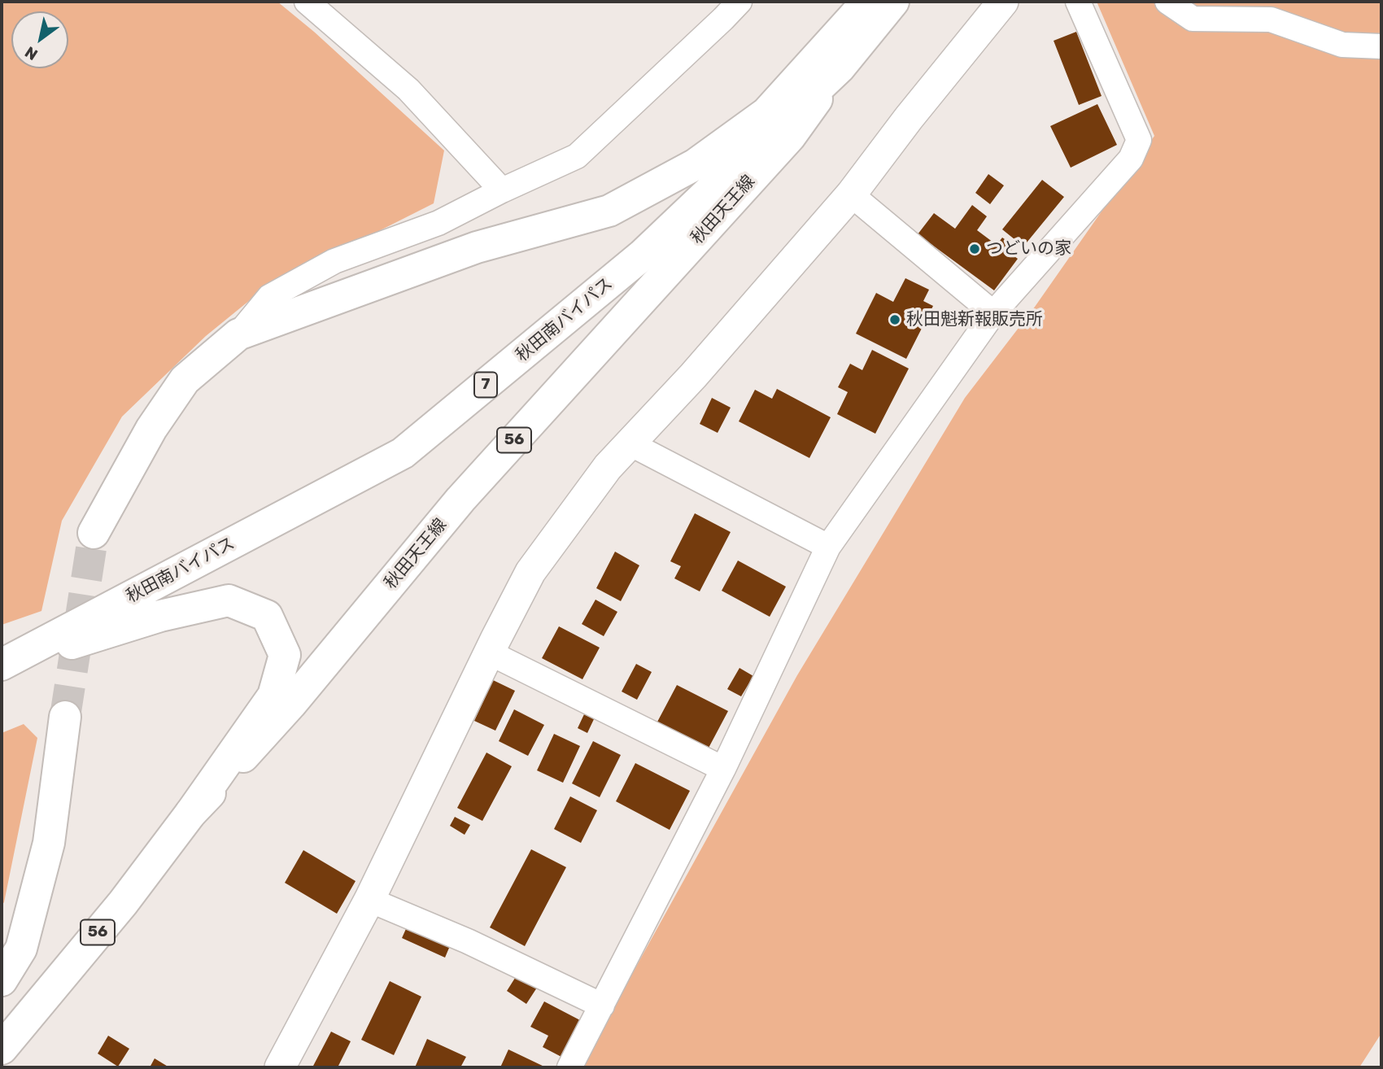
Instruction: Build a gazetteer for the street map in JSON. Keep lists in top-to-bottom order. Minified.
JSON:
{"streets":{"main road":["秋田天王線","秋田南バイパス","7","56"]},"crossings":[["秋田天王線","秋田南バイパス"]],"places":["つどいの家","秋田魁新報販売所"],"north":"bottom left"}
